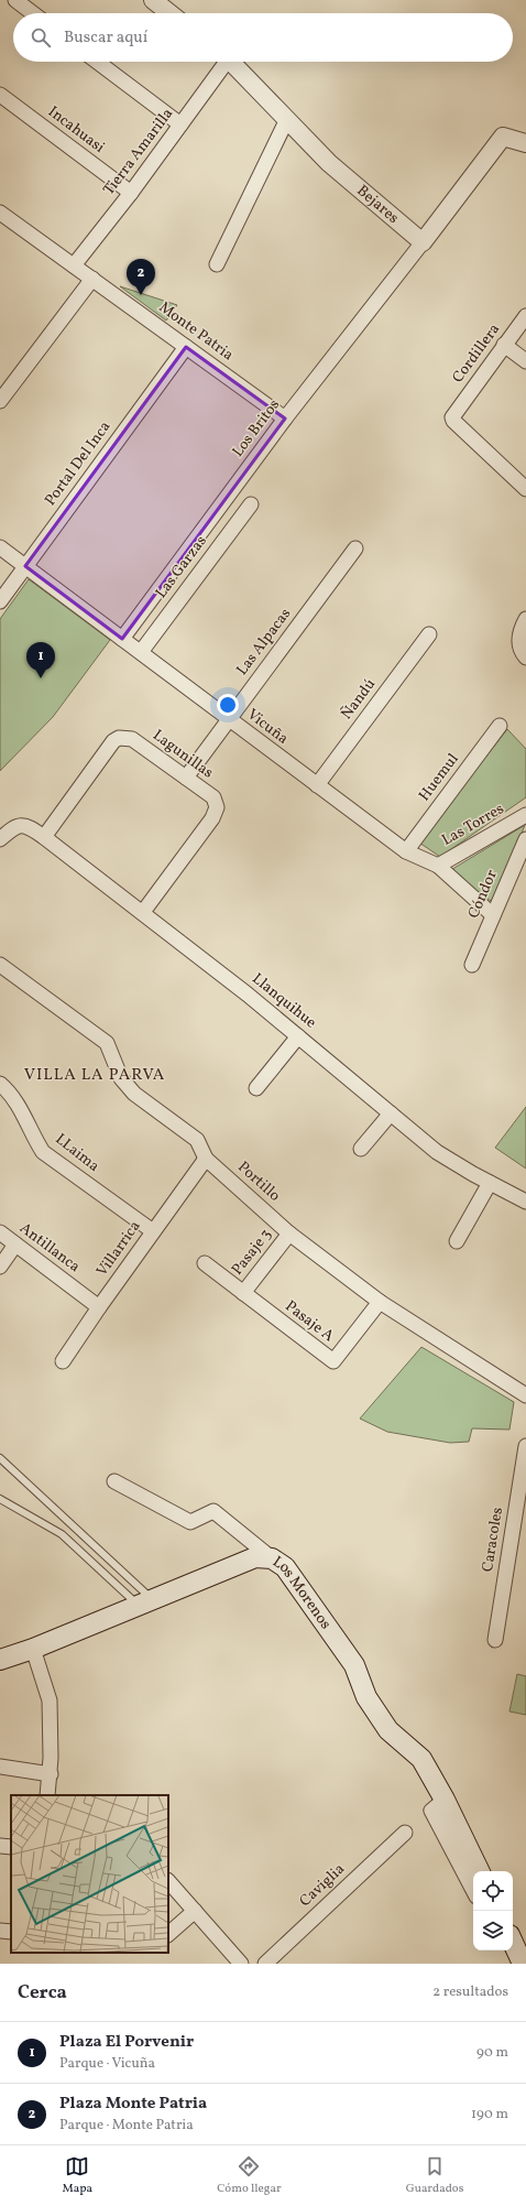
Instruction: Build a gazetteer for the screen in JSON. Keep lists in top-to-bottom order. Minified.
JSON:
{"streets":{"main road":["Los Morenos"],"street":["Incahuasi","Tierra Amarilla","Bejares","Monte Patria","Cordillera","Los Britos","Portal Del Inca","Las Garzas","Las Alpacas","Ñandú","Vicuña","Lagunillas","Huemul","Las Torres","Cóndor","Llanquihue","LLaima","Portillo","Antillanca","Villarrica","Pasaje 3","Pasaje A","Caracoles","Caviglia"]},"crossings":[["Incahuasi","Tierra Amarilla"],["Tierra Amarilla","Monte Patria"],["Bejares","Los Britos"],["Monte Patria","Los Britos"],["Monte Patria","Portal Del Inca"],["Los Britos","Vicuña"],["Portal Del Inca","Vicuña"],["Las Garzas","Vicuña"],["Las Alpacas","Vicuña"],["Las Alpacas","Lagunillas"],["Ñandú","Vicuña"],["Vicuña","Huemul"],["Vicuña","Las Torres"],["Vicuña","Cóndor"],["Lagunillas","Llanquihue"],["LLaima","Villarrica"],["Portillo","Villarrica"],["Portillo","Pasaje 3"],["Portillo","Pasaje A"],["Antillanca","Villarrica"],["Pasaje 3","Pasaje A"]],"districts":["VILLA LA PARVA"],"page":{"search":"Buscar aquí","pins":["2","1"],"heading":["Cerca","2 resultados"],"list":[{"mark":"1","name":"Plaza El Porvenir","note":"Parque · Vicuña","value":"90 m"},{"mark":"2","name":"Plaza Monte Patria","note":"Parque · Monte Patria","value":"190 m"}],"nav":["Mapa","Cómo llegar","Guardados"]}}
